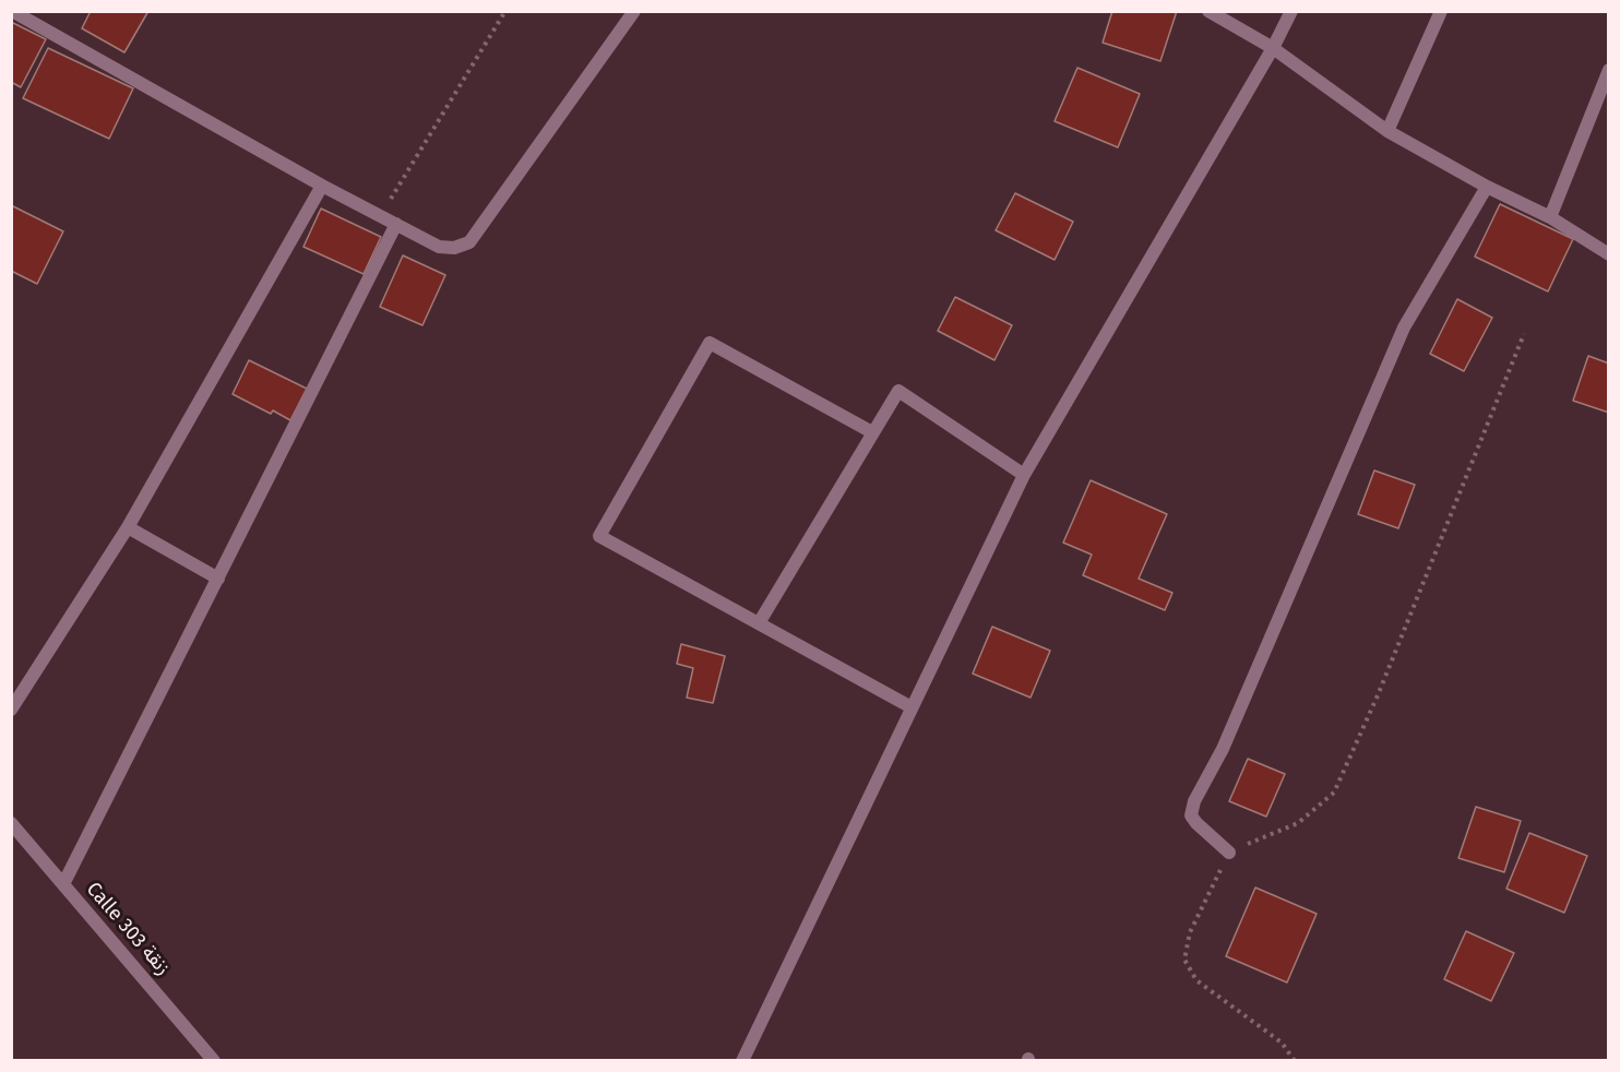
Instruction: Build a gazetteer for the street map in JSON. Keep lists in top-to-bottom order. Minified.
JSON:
{"streets":{"street":["Calle 303 زنقة"]}}
